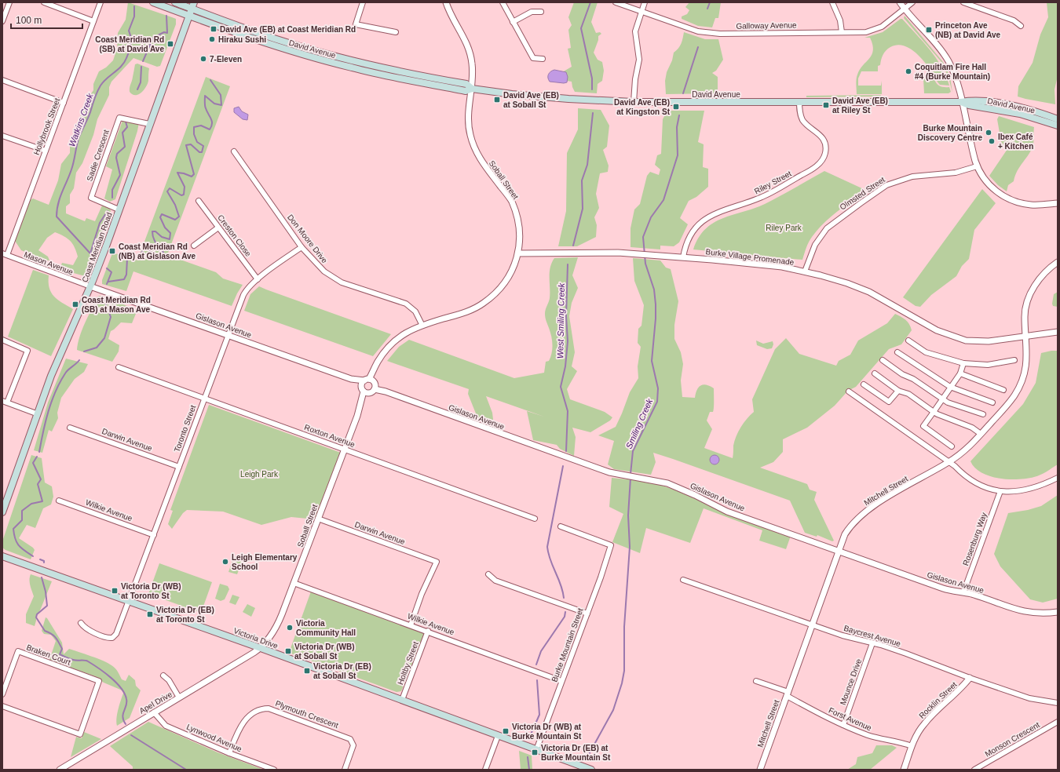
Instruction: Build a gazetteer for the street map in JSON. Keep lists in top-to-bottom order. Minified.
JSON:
{"streets":{"main road":["David Avenue","Coast Meridian Road","Victoria Drive"],"street":["Galloway Avenue","Hollybrook Street","Sadie Crescent","Soball Street","Riley Street","Olmsted Street","Creston Close","Don Moore Drive","Burke Village Promenade","Mason Avenue","Gislason Avenue","Toronto Street","Roxton Avenue","Darwin Avenue","Mitchell Street","Wilkie Avenue","Rosenburg Way","Baycrest Avenue","Burke Mountain Street","Braken Court","Holtby Street","Mounce Drive","Rocklin Street","Apel Drive","Plymouth Crescent","Forst Avenue","Lynwood Avenue","Monson Crescent"]},"crossings":[["David Avenue","Soball Street"],["David Avenue","Riley Street"],["David Avenue","Coast Meridian Road"],["Hollybrook Street","Mason Avenue"],["Sadie Crescent","Coast Meridian Road"],["Soball Street","Don Moore Drive"],["Soball Street","Burke Village Promenade"],["Soball Street","Gislason Avenue"],["Soball Street","Roxton Avenue"],["Soball Street","Darwin Avenue"],["Soball Street","Wilkie Avenue"],["Soball Street","Victoria Drive"],["Soball Street","Apel Drive"],["Riley Street","Burke Village Promenade"],["Olmsted Street","Burke Village Promenade"],["Creston Close","Toronto Street"],["Don Moore Drive","Toronto Street"],["Coast Meridian Road","Mason Avenue"],["Coast Meridian Road","Gislason Avenue"],["Burke Village Promenade","Mitchell Street"],["Mason Avenue","Gislason Avenue"],["Gislason Avenue","Toronto Street"],["Gislason Avenue","Mitchell Street"],["Gislason Avenue","Rosenburg Way"],["Toronto Street","Roxton Avenue"],["Toronto Street","Darwin Avenue"],["Toronto Street","Wilkie Avenue"],["Toronto Street","Victoria Drive"],["Darwin Avenue","Wilkie Avenue"],["Mitchell Street","Baycrest Avenue"],["Mitchell Street","Forst Avenue"],["Wilkie Avenue","Burke Mountain Street"],["Wilkie Avenue","Holtby Street"],["Baycrest Avenue","Mounce Drive"],["Baycrest Avenue","Rocklin Street"],["Victoria Drive","Burke Mountain Street"],["Victoria Drive","Holtby Street"],["Victoria Drive","Apel Drive"],["Mounce Drive","Forst Avenue"],["Rocklin Street","Forst Avenue"],["Apel Drive","Lynwood Avenue"],["Plymouth Crescent","Lynwood Avenue"]],"water":["Watkins Creek","West Smiling Creek","Smiling Creek"],"parks":["Riley Park","Leigh Park"],"places":{"transit":["David Ave (EB) at Coast Meridian Rd","Princeton Ave (NB) at David Ave","Coast Meridian Rd (SB) at David Ave","David Ave (EB) at Soball St","David Ave (EB) at Riley St","David Ave (EB) at Kingston St","Coast Meridian Rd (NB) at Gislason Ave","Coast Meridian Rd (SB) at Mason Ave","Victoria Dr (WB) at Toronto St","Victoria Dr (EB) at Toronto St","Victoria Dr (WB) at Soball St","Victoria Dr (EB) at Soball St","Victoria Dr (WB) at Burke Mountain St","Victoria Dr (EB) at Burke Mountain St"],"other":["Hiraku Sushi","7-Eleven","Coquitlam Fire Hall #4 (Burke Mountain)","Burke Mountain Discovery Centre","Ibex Café + Kitchen","Leigh Elementary School","Victoria Community Hall"]},"scale_bar":"100 m"}
